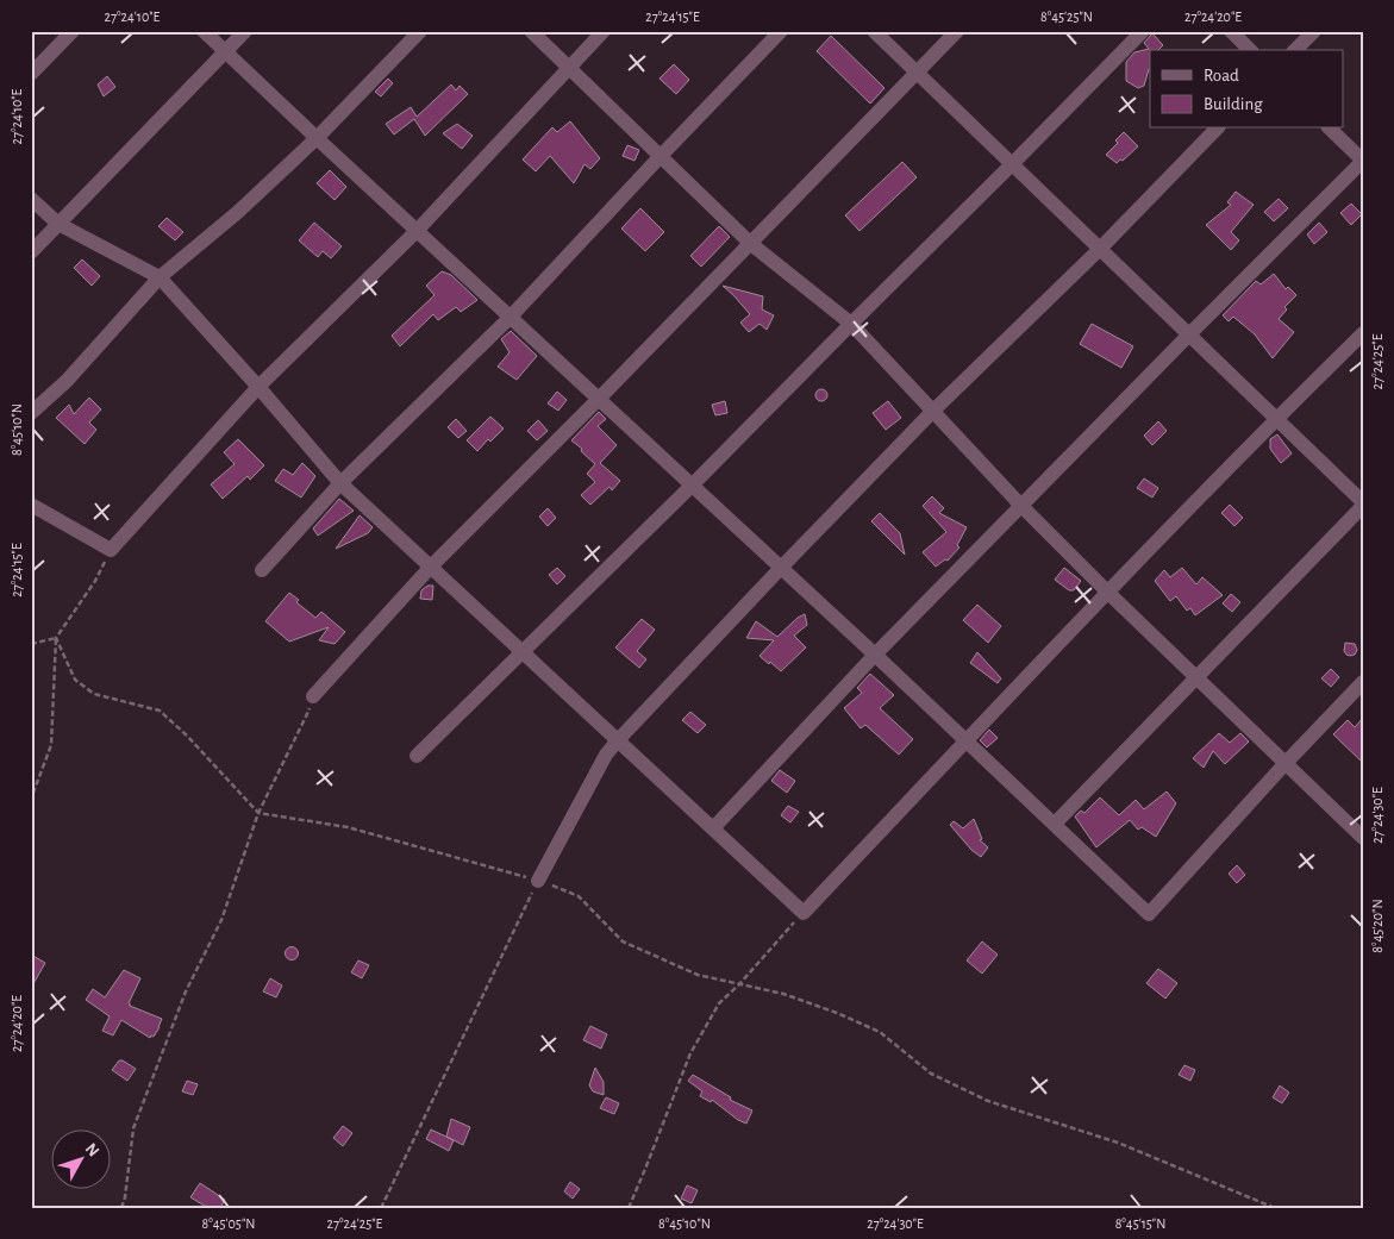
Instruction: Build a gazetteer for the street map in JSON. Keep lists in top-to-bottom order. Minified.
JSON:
{"legend":["Road","Building"],"north":"top right","coordinates":["27°24'10\"E","27°24'15\"E","8°45'25\"N","27°24'20\"E","27°24'25\"E","8°45'10\"N","27°24'30\"E","8°45'20\"N","8°45'05\"N","8°45'15\"N"]}
